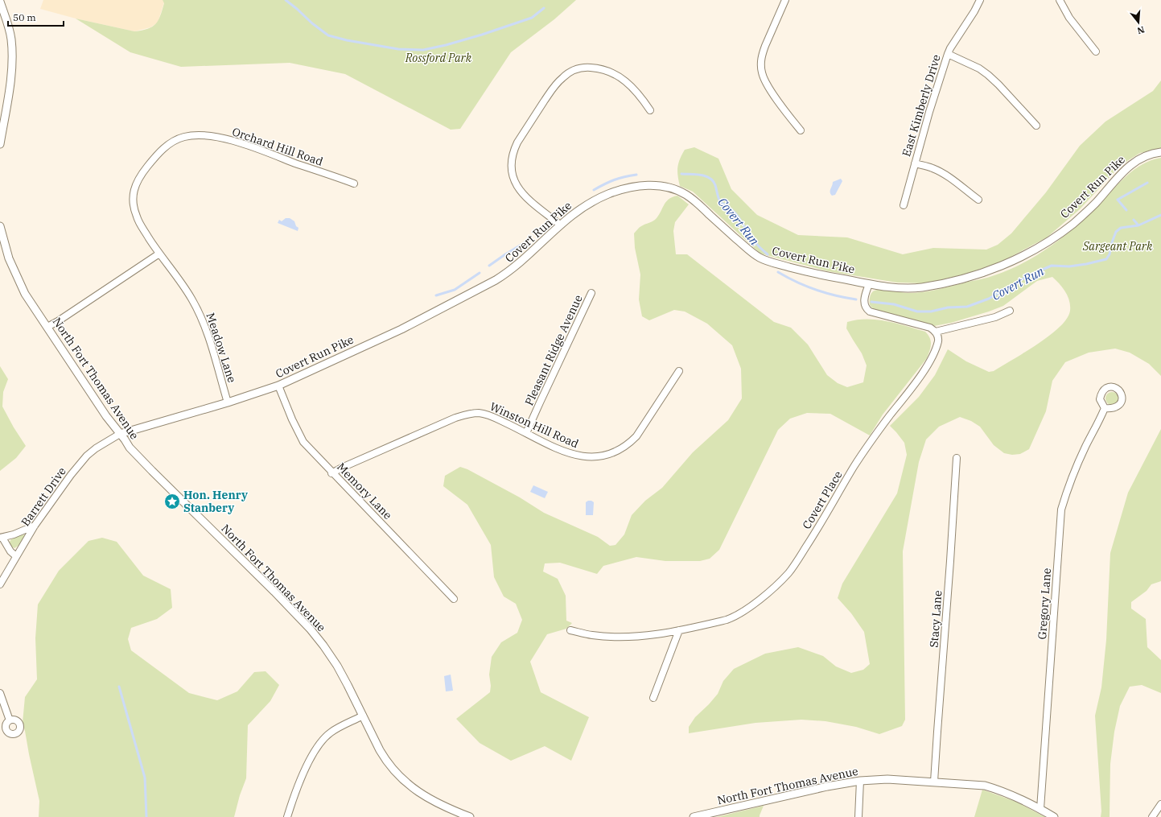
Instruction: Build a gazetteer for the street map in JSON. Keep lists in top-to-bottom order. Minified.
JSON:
{"streets":{"street":["East Kimberly Drive","Orchard Hill Road","Covert Run Pike","Meadow Lane","Pleasant Ridge Avenue","North Fort Thomas Avenue","Winston Hill Road","Memory Lane","Barrett Drive","Covert Place","Gregory Lane","Stacy Lane"]},"crossings":[["Orchard Hill Road","Meadow Lane"],["Covert Run Pike","Meadow Lane"],["Covert Run Pike","North Fort Thomas Avenue"],["Covert Run Pike","Memory Lane"],["Covert Run Pike","Barrett Drive"],["Pleasant Ridge Avenue","Winston Hill Road"],["North Fort Thomas Avenue","Barrett Drive"],["North Fort Thomas Avenue","Gregory Lane"],["North Fort Thomas Avenue","Stacy Lane"],["Winston Hill Road","Memory Lane"]],"water":["Covert Run"],"parks":["Rossford Park","Sargeant Park"],"places":{"place":["Hon. Henry Stanbery"]},"scale_bar":"50 m","north":"bottom"}
